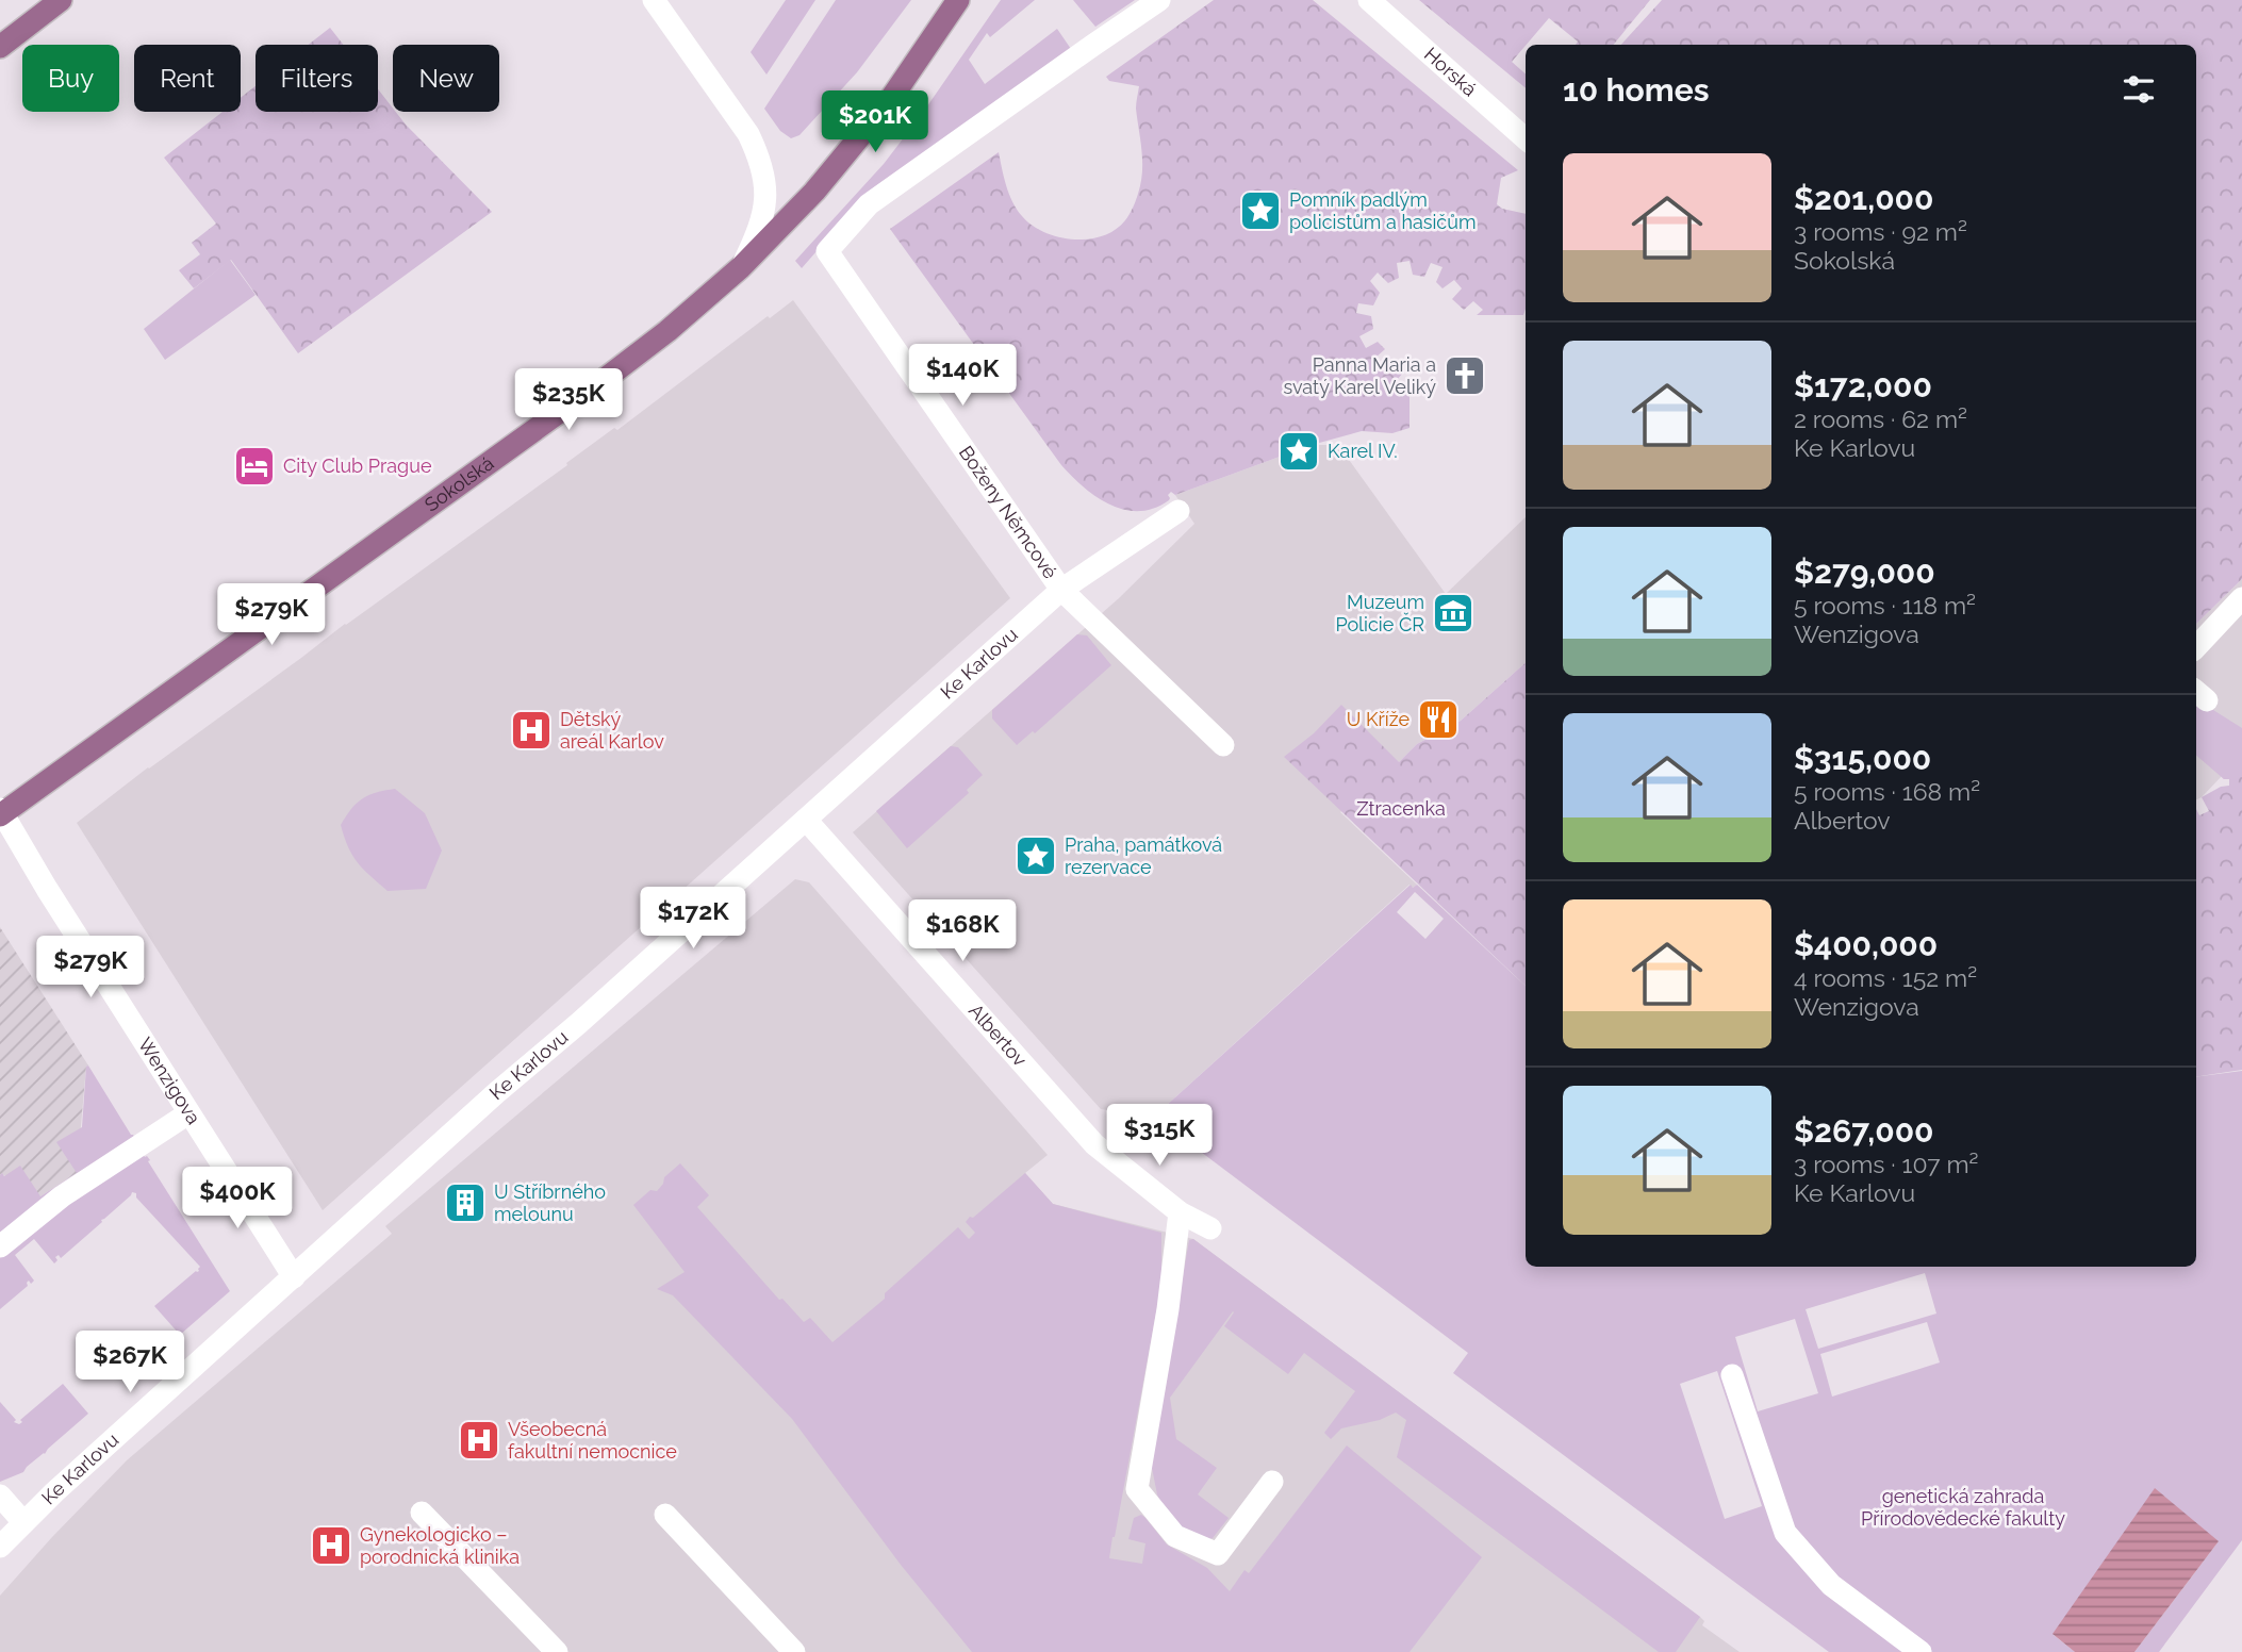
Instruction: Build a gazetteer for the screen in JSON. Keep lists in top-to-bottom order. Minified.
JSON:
{"streets":{"main road":["Sokolská"],"street":["Horská","Boženy Němcové","Ke Karlovu","Albertov","Wenzigova"]},"crossings":[["Sokolská","Wenzigova"],["Boženy Němcové","Ke Karlovu"],["Ke Karlovu","Albertov"],["Ke Karlovu","Wenzigova"]],"parks":["Ztracenka","genetická zahrada Přírodovědecké fakulty"],"places":{"place":["Pomník padlým policistům a hasičům","Karel IV.","Praha, památková rezervace"],"church":["Panna Maria a svatý Karel Veliký"],"hotel":["City Club Prague"],"museum":["Muzeum Policie ČR"],"restaurant":["U Kříže"],"hospital":["Dětský areál Karlov","Všeobecná fakultní nemocnice","Gynekologicko – porodnická klinika"],"building":["U Stříbrného melounu"]},"page":{"chip":["Buy","Rent","Filters","New"],"heading":"10 homes","price":["$201K","$140K","$235K","$279K","$172K","$168K","$279K","$315K","$400K","$267K"],"list":[{"name":"$201,000","note":"3 rooms · 92 m² · Sokolská"},{"name":"$172,000","note":"2 rooms · 62 m² · Ke Karlovu"},{"name":"$279,000","note":"5 rooms · 118 m² · Wenzigova"},{"name":"$315,000","note":"5 rooms · 168 m² · Albertov"},{"name":"$400,000","note":"4 rooms · 152 m² · Wenzigova"},{"name":"$267,000","note":"3 rooms · 107 m² · Ke Karlovu"}]}}
